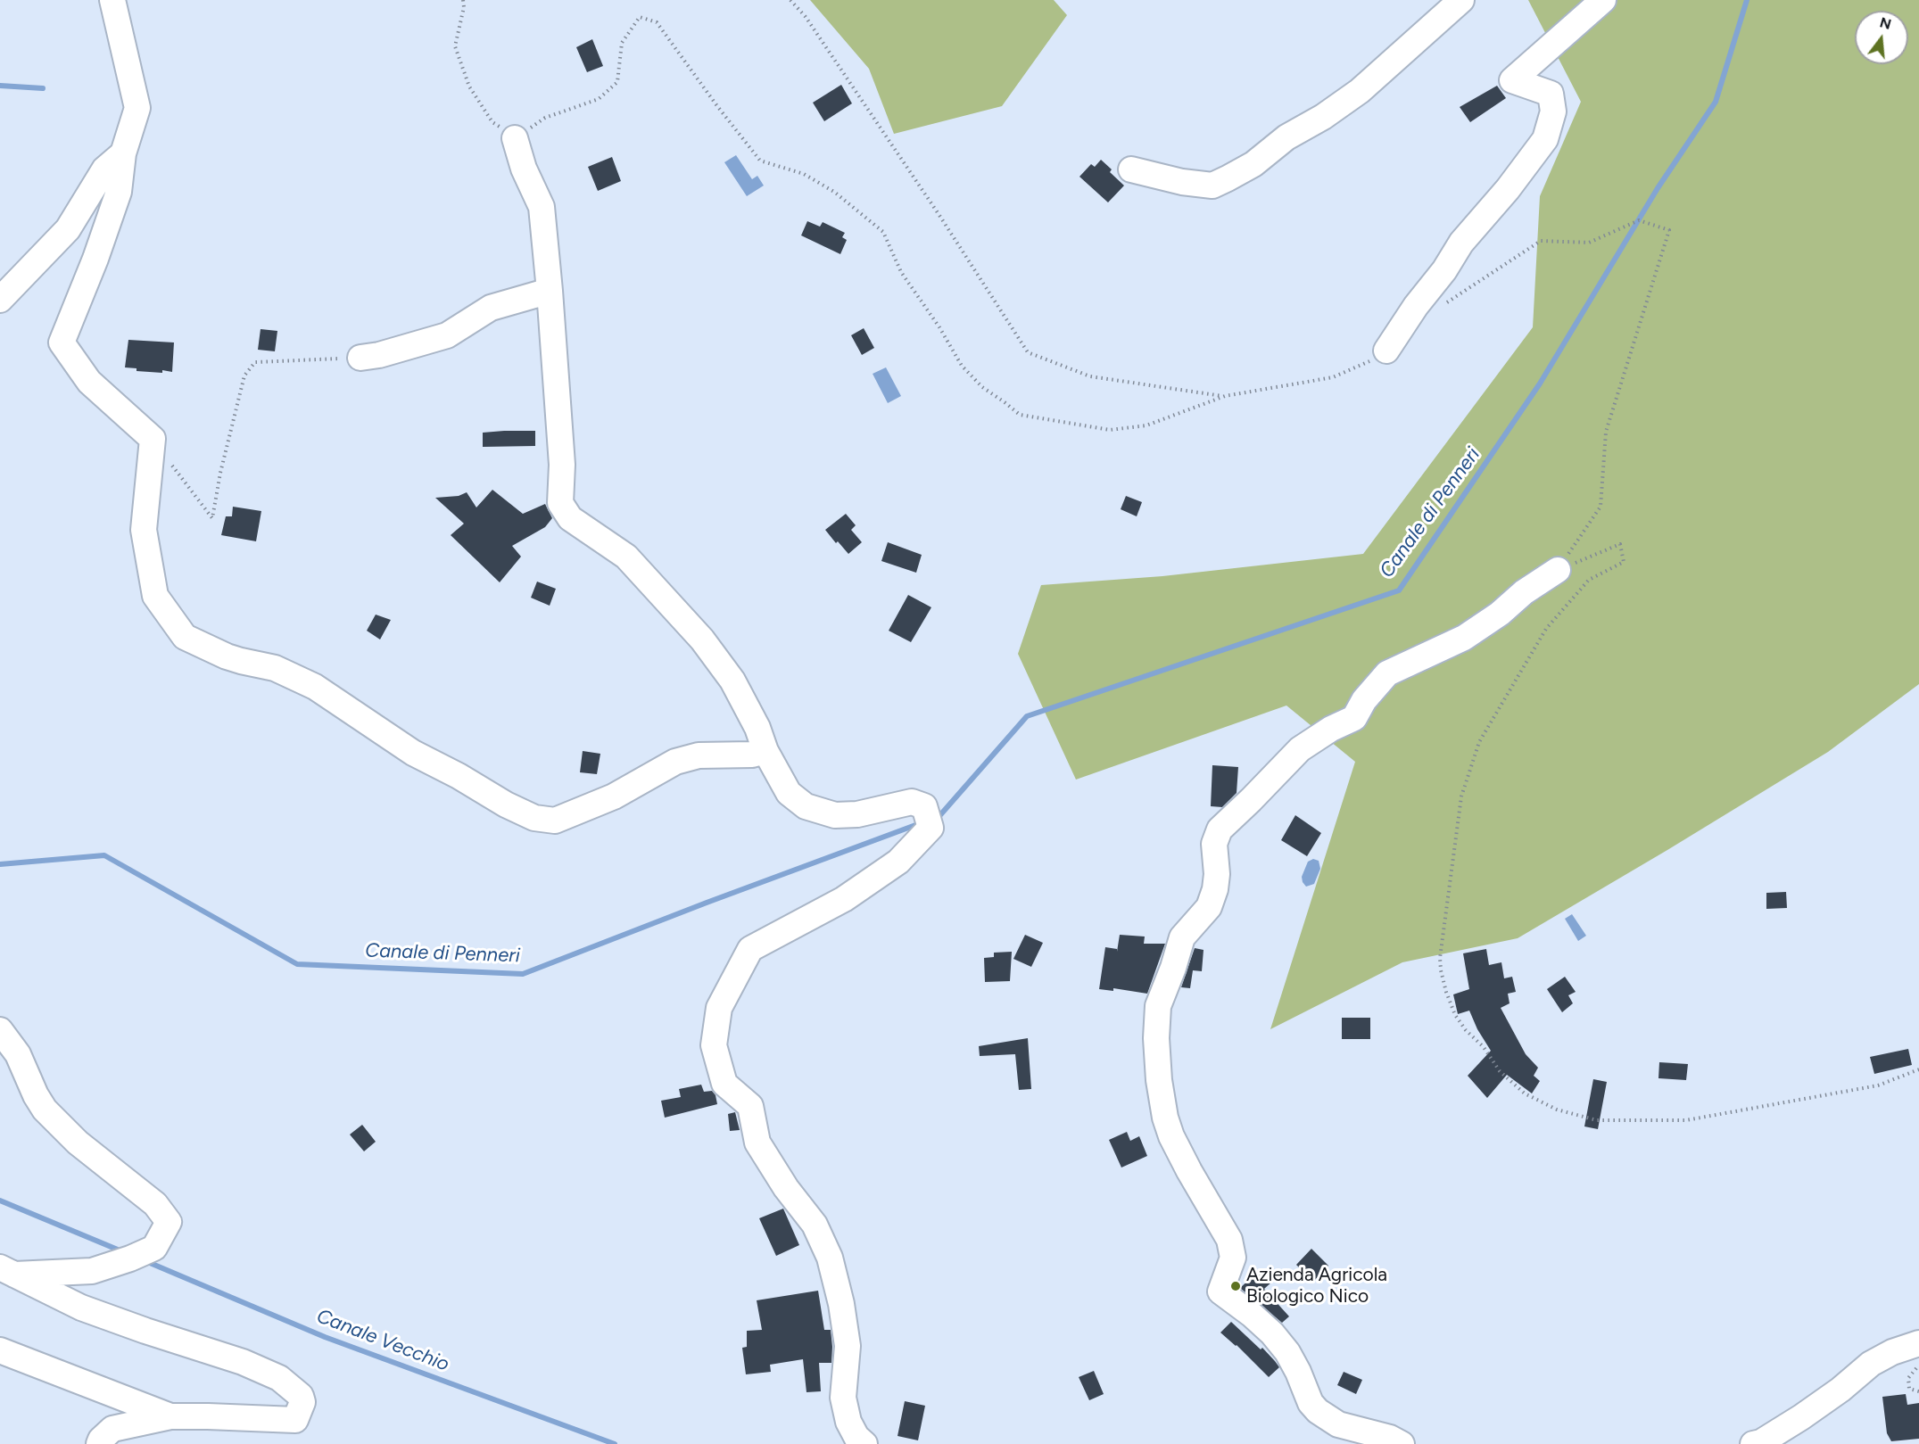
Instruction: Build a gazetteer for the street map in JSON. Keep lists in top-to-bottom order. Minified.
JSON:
{"water":["Canale di Penneri","Canale Vecchio"],"places":["Azienda Agricola Biologico Nico"],"north":"top"}
